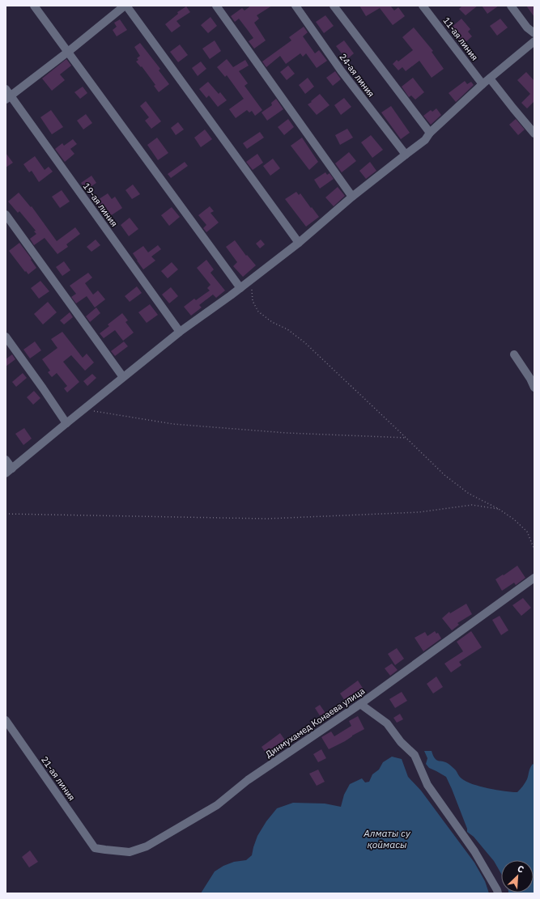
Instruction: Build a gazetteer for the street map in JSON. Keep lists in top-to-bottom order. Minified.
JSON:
{"streets":{"street":["11-ая линия","24-ая линия","19-ая линия","Динмухамед Конаева улица","21-ая линия"]},"crossings":[["Динмухамед Конаева улица","21-ая линия"]],"water":["Алматы су қоймасы"],"north":"top right"}
